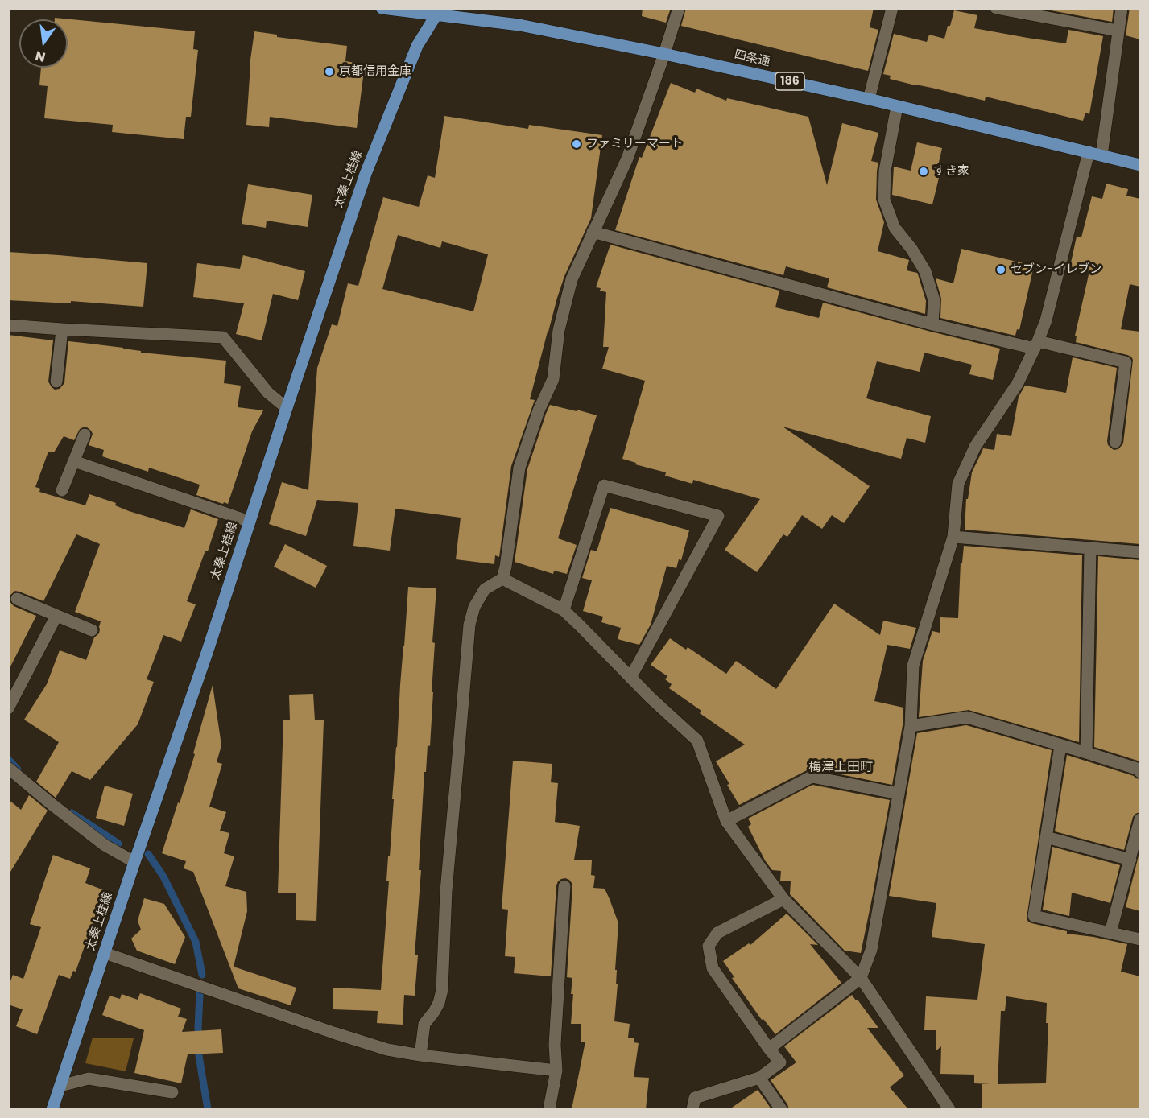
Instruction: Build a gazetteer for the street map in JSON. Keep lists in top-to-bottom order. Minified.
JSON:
{"streets":{"main road":["四条通","186","太秦上桂線"]},"crossings":[["四条通","太秦上桂線"]],"districts":["梅津上田町"],"places":["京都信用金庫","ファミリーマート","すき家","セブン-イレブン"],"north":"bottom"}
